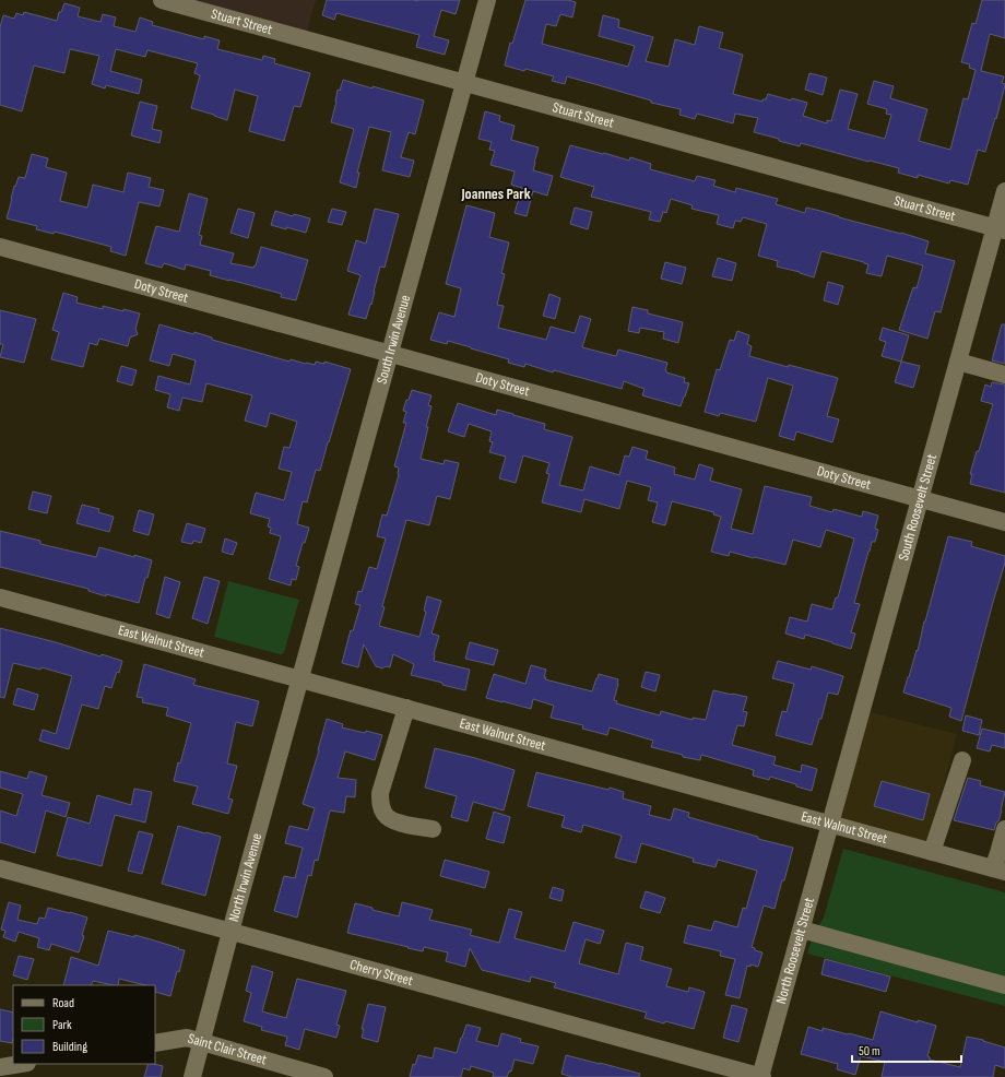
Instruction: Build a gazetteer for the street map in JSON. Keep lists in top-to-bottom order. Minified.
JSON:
{"streets":{"street":["Stuart Street","Doty Street","South Irwin Avenue","South Roosevelt Street","East Walnut Street","North Irwin Avenue","North Roosevelt Street","Cherry Street","Saint Clair Street"]},"crossings":[["Stuart Street","South Irwin Avenue"],["Stuart Street","South Roosevelt Street"],["Doty Street","South Irwin Avenue"],["Doty Street","South Roosevelt Street"],["South Irwin Avenue","East Walnut Street"],["South Irwin Avenue","North Irwin Avenue"],["South Roosevelt Street","East Walnut Street"],["South Roosevelt Street","North Roosevelt Street"],["East Walnut Street","North Irwin Avenue"],["East Walnut Street","North Roosevelt Street"],["North Irwin Avenue","Cherry Street"],["North Irwin Avenue","Saint Clair Street"],["North Roosevelt Street","Cherry Street"]],"districts":["Joannes Park"],"legend":["Road","Park","Building"],"scale_bar":"50 m"}
